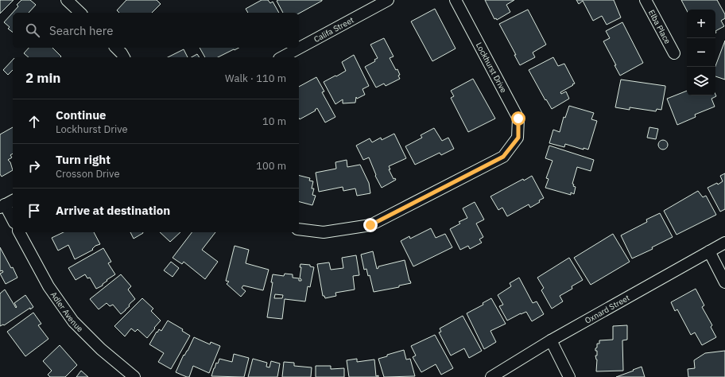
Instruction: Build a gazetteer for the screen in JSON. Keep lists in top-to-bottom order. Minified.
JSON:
{"streets":{"street":["Elba Place","Califa Street","Lockhurst Drive","Oxnard Street","Adler Avenue"]},"page":{"map_buttons":["+","−"],"search":"Search here","heading":["2 min","Walk · 110 m"],"list":[["Continue","Lockhurst Drive","10 m"],["Turn right","Crosson Drive","100 m"],"Arrive at destination"]}}
